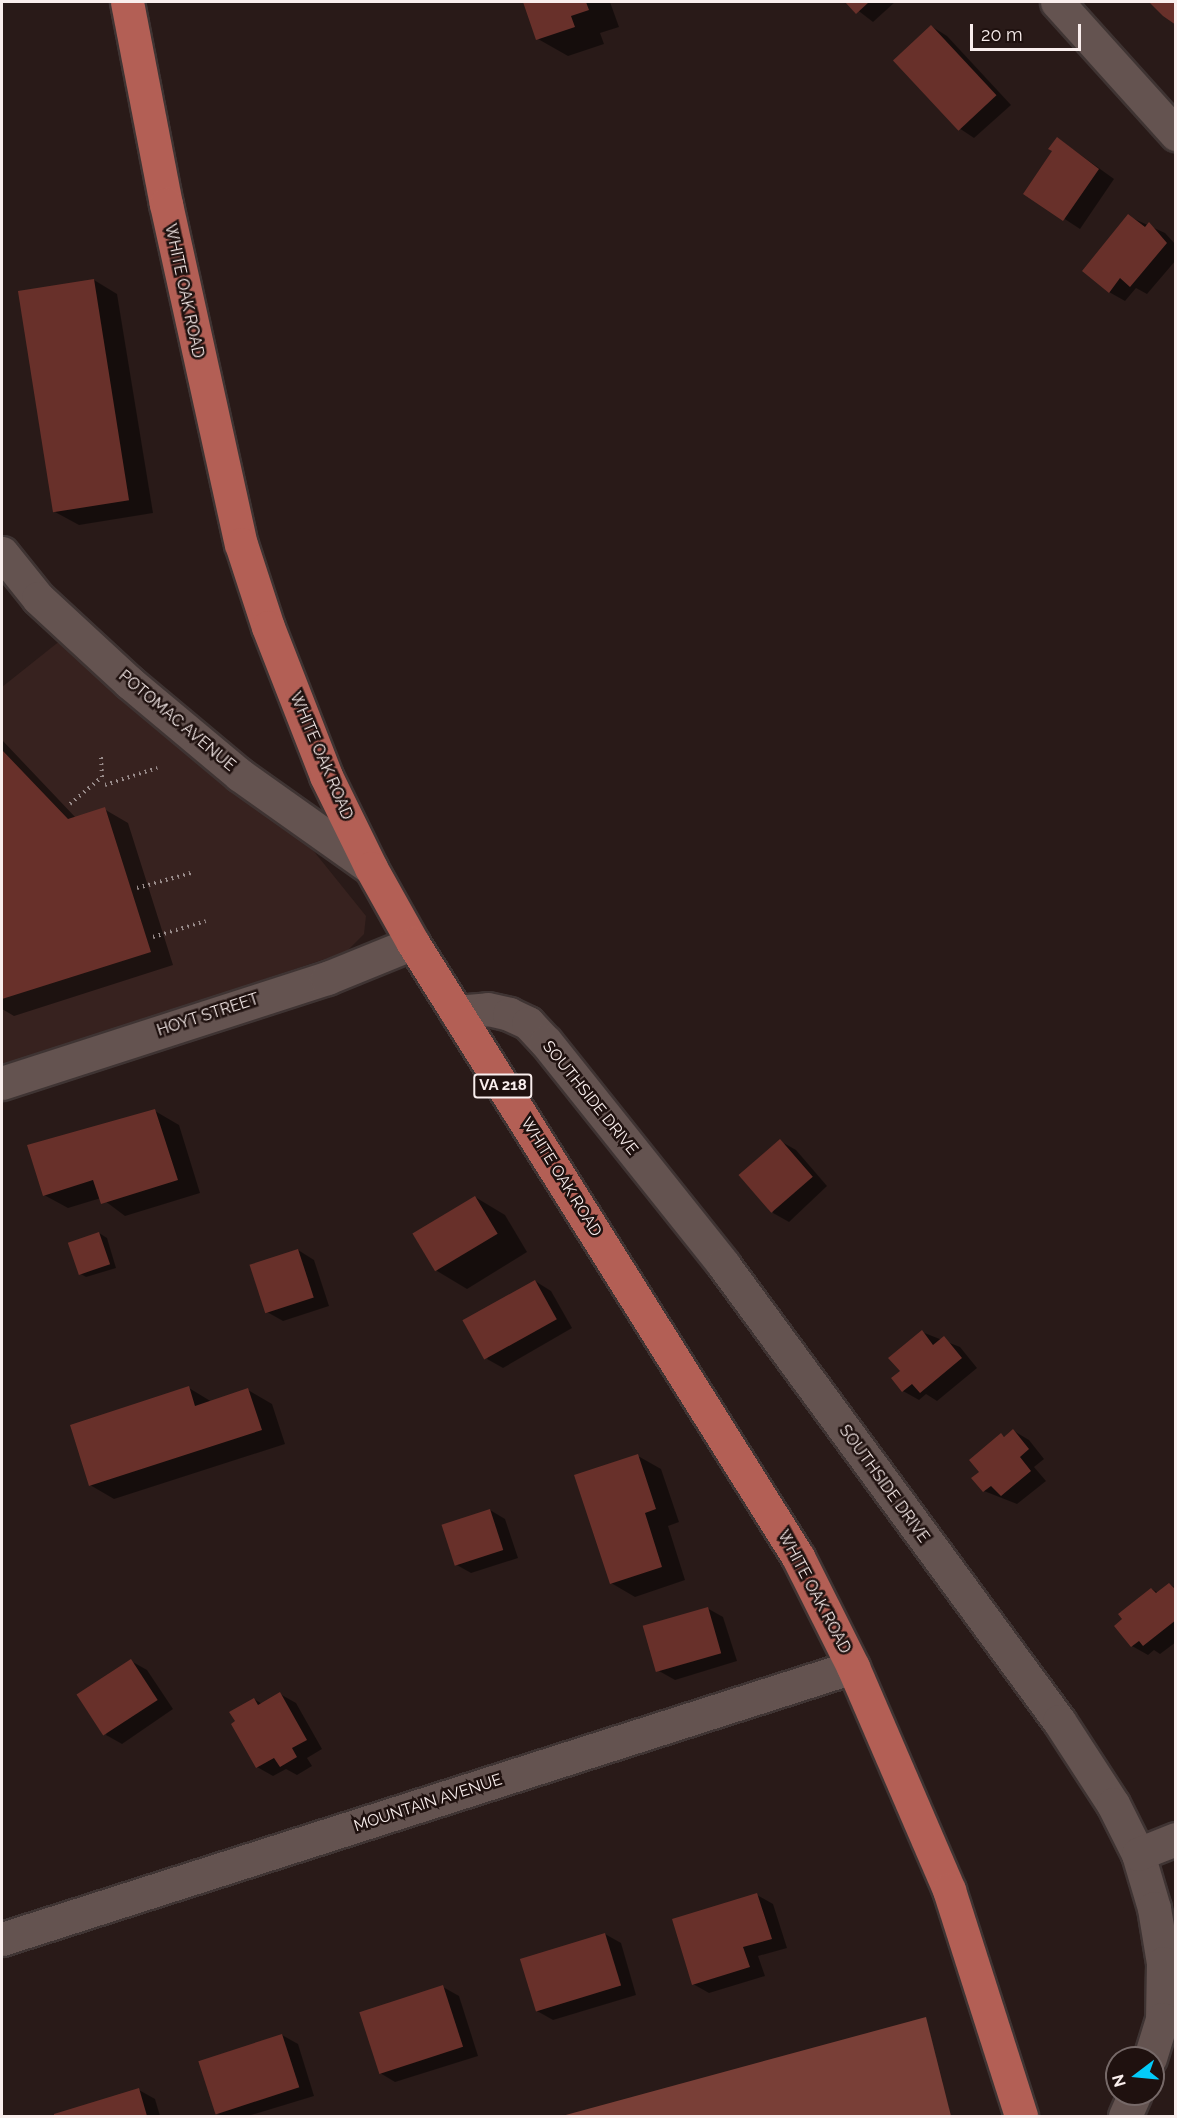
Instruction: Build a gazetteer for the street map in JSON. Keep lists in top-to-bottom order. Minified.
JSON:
{"streets":{"main road":["WHITE OAK ROAD","VA 218"],"street":["POTOMAC AVENUE","HOYT STREET","SOUTHSIDE DRIVE","MOUNTAIN AVENUE"]},"crossings":[["WHITE OAK ROAD","POTOMAC AVENUE"],["WHITE OAK ROAD","HOYT STREET"],["WHITE OAK ROAD","SOUTHSIDE DRIVE"],["WHITE OAK ROAD","MOUNTAIN AVENUE"]],"scale_bar":"20 m","north":"left"}
